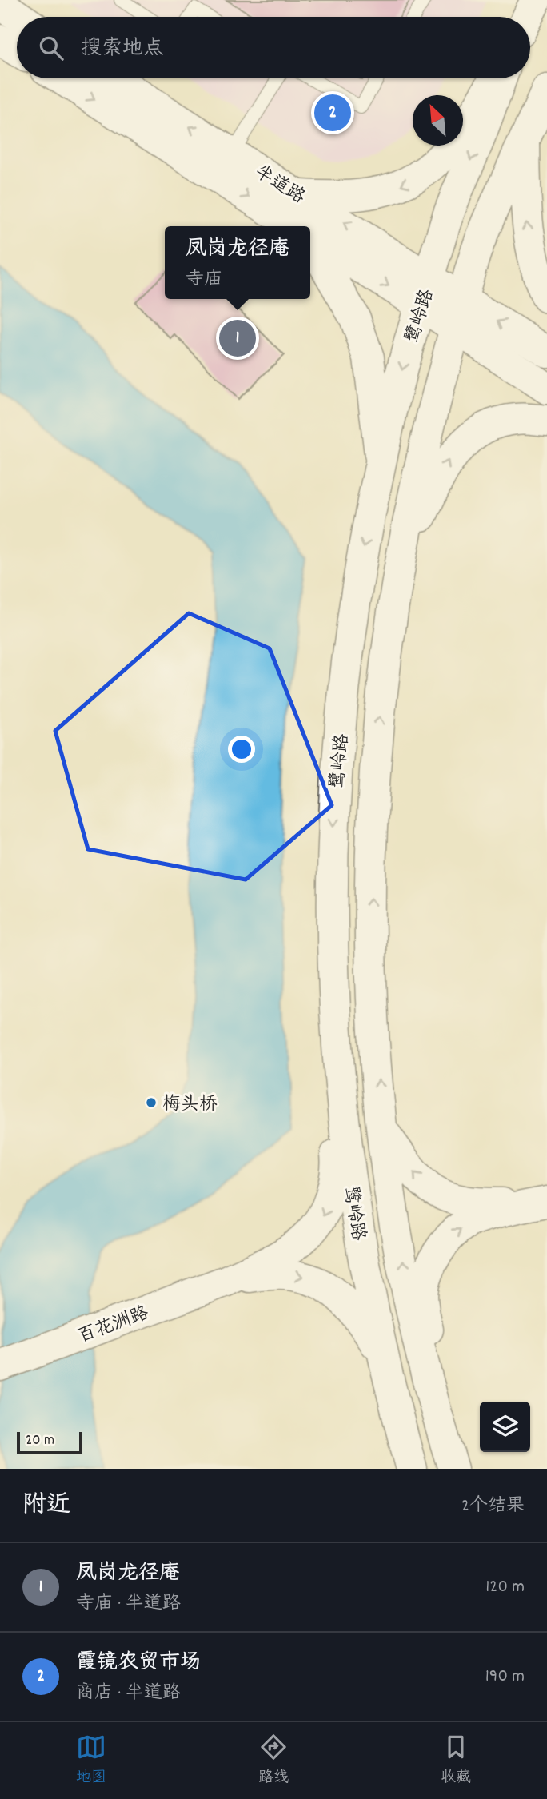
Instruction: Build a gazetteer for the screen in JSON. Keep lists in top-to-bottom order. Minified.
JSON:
{"streets":{"main road":["半道路","鹭岭路","百花洲路"]},"crossings":[["半道路","鹭岭路"]],"places":["梅头桥"],"scale_bar":"20 m","north":"top left","page":{"search":"搜索地点","pins":["2","1"],"popup":["凤岗龙径庵","寺庙"],"scale":"20 m","heading":["附近","2个结果"],"list":[{"mark":"1","name":"凤岗龙径庵","note":"寺庙 · 半道路","value":"120 m"},{"mark":"2","name":"霞镜农贸市场","note":"商店 · 半道路","value":"190 m"}],"nav":["地图","路线","收藏"]}}
